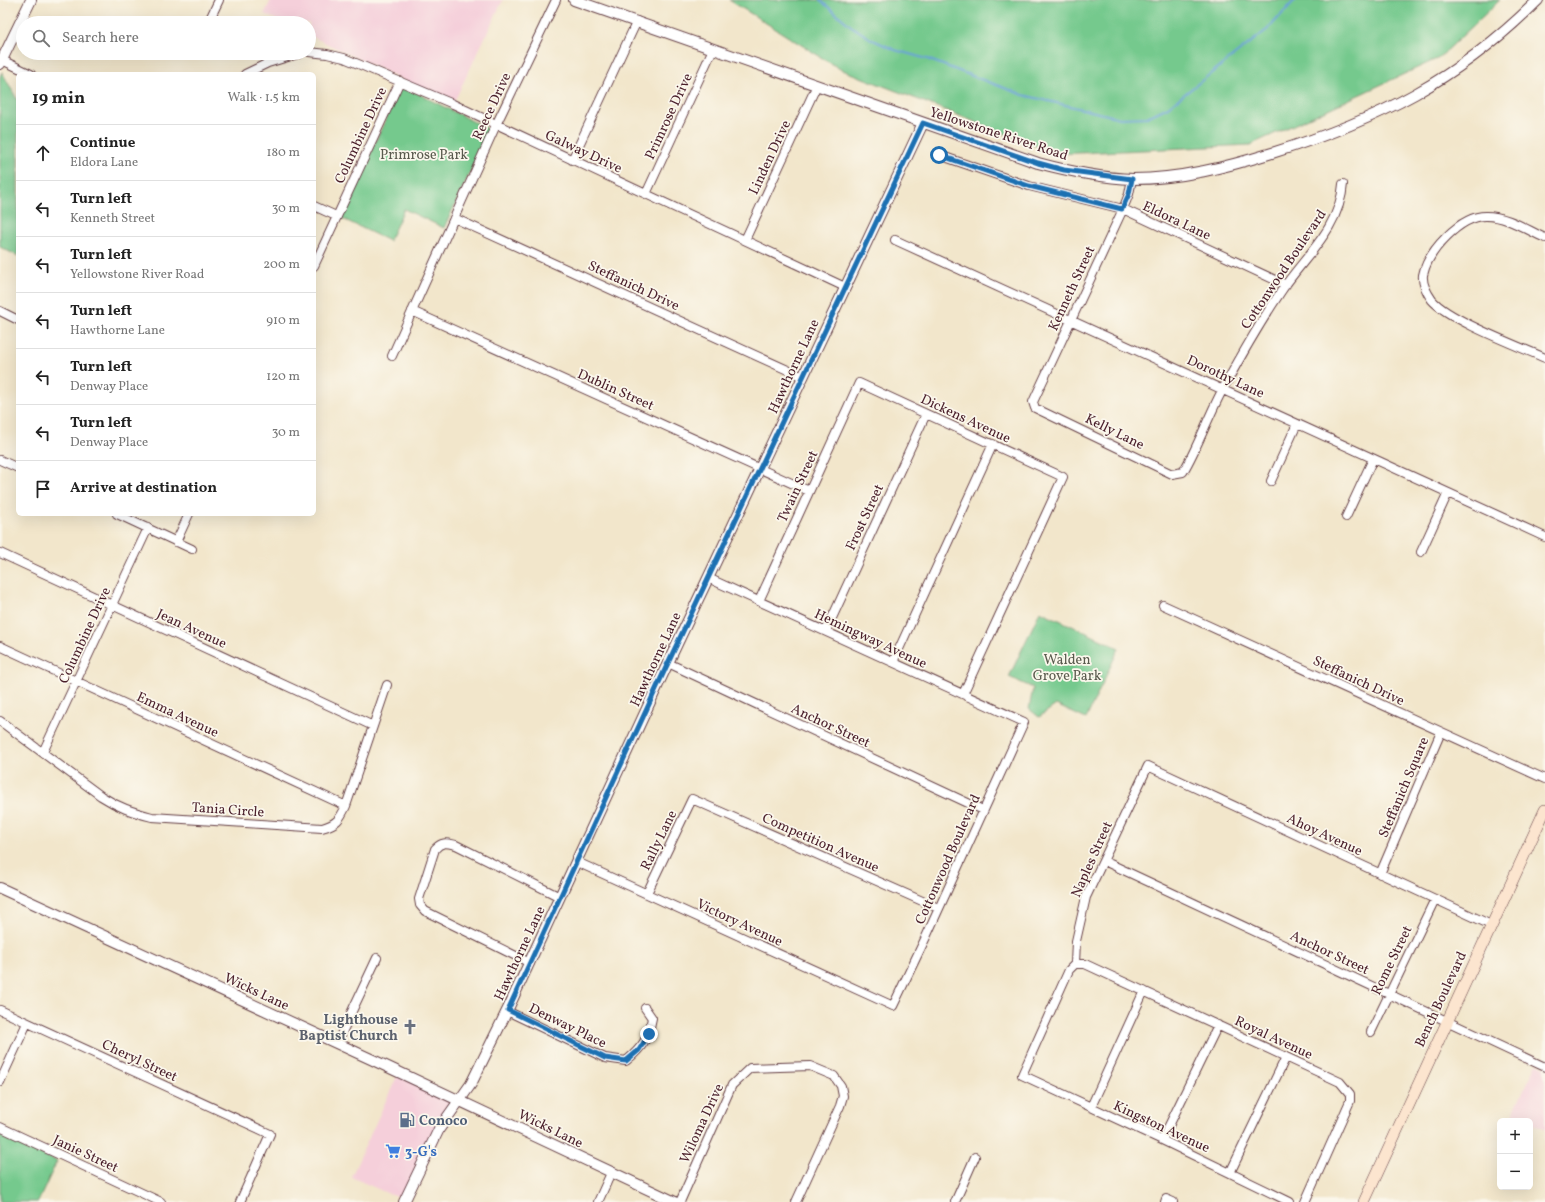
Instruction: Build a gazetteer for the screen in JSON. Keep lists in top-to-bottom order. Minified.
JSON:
{"streets":{"main road":["Bench Boulevard"],"street":["Reece Drive","Primrose Drive","Yellowstone River Road","Columbine Drive","Galway Drive","Linden Drive","Eldora Lane","Cottonwood Boulevard","Steffanich Drive","Kenneth Street","Hawthorne Lane","Dorothy Lane","Dublin Street","Dickens Avenue","Kelly Lane","Twain Street","Frost Street","Jean Avenue","Hemingway Avenue","Emma Avenue","Anchor Street","Steffanich Square","Tania Circle","Ahoy Avenue","Rally Lane","Competition Avenue","Naples Street","Victory Avenue","Rome Street","Wicks Lane","Denway Place","Royal Avenue","Cheryl Street","Wiloma Drive","Kingston Avenue","Janie Street"]},"crossings":[["Reece Drive","Galway Drive"],["Reece Drive","Steffanich Drive"],["Reece Drive","Dublin Street"],["Primrose Drive","Yellowstone River Road"],["Primrose Drive","Galway Drive"],["Yellowstone River Road","Linden Drive"],["Yellowstone River Road","Kenneth Street"],["Yellowstone River Road","Hawthorne Lane"],["Columbine Drive","Galway Drive"],["Columbine Drive","Jean Avenue"],["Columbine Drive","Emma Avenue"],["Columbine Drive","Tania Circle"],["Galway Drive","Linden Drive"],["Galway Drive","Hawthorne Lane"],["Eldora Lane","Cottonwood Boulevard"],["Eldora Lane","Kenneth Street"],["Cottonwood Boulevard","Dorothy Lane"],["Cottonwood Boulevard","Kelly Lane"],["Cottonwood Boulevard","Hemingway Avenue"],["Cottonwood Boulevard","Anchor Street"],["Cottonwood Boulevard","Competition Avenue"],["Cottonwood Boulevard","Victory Avenue"],["Steffanich Drive","Hawthorne Lane"],["Steffanich Drive","Steffanich Square"],["Kenneth Street","Dorothy Lane"],["Kenneth Street","Kelly Lane"],["Hawthorne Lane","Dublin Street"],["Hawthorne Lane","Hemingway Avenue"],["Hawthorne Lane","Anchor Street"],["Hawthorne Lane","Victory Avenue"],["Hawthorne Lane","Wicks Lane"],["Hawthorne Lane","Denway Place"],["Dublin Street","Twain Street"],["Dickens Avenue","Twain Street"],["Dickens Avenue","Frost Street"],["Dickens Avenue","Hemingway Avenue"],["Twain Street","Hemingway Avenue"],["Frost Street","Hemingway Avenue"],["Jean Avenue","Tania Circle"],["Emma Avenue","Tania Circle"],["Anchor Street","Naples Street"],["Anchor Street","Rome Street"],["Anchor Street","Bench Boulevard"],["Steffanich Square","Ahoy Avenue"],["Ahoy Avenue","Naples Street"],["Ahoy Avenue","Rome Street"],["Ahoy Avenue","Bench Boulevard"],["Rally Lane","Competition Avenue"],["Rally Lane","Victory Avenue"],["Naples Street","Royal Avenue"],["Naples Street","Kingston Avenue"],["Royal Avenue","Kingston Avenue"]],"parks":["Primrose Park","Walden Grove Park"],"places":{"church":["Lighthouse Baptist Church"],"fuel station":["Conoco"],"supermarket":["3-G's"]},"page":{"search":"Search here","heading":["19 min","Walk · 1.5 km"],"list":[["Continue","Eldora Lane","180 m"],["Turn left","Kenneth Street","30 m"],["Turn left","Yellowstone River Road","200 m"],["Turn left","Hawthorne Lane","910 m"],["Turn left","Denway Place","120 m"],["Turn left","Denway Place","30 m"],"Arrive at destination"],"map_buttons":["+","−"]}}
